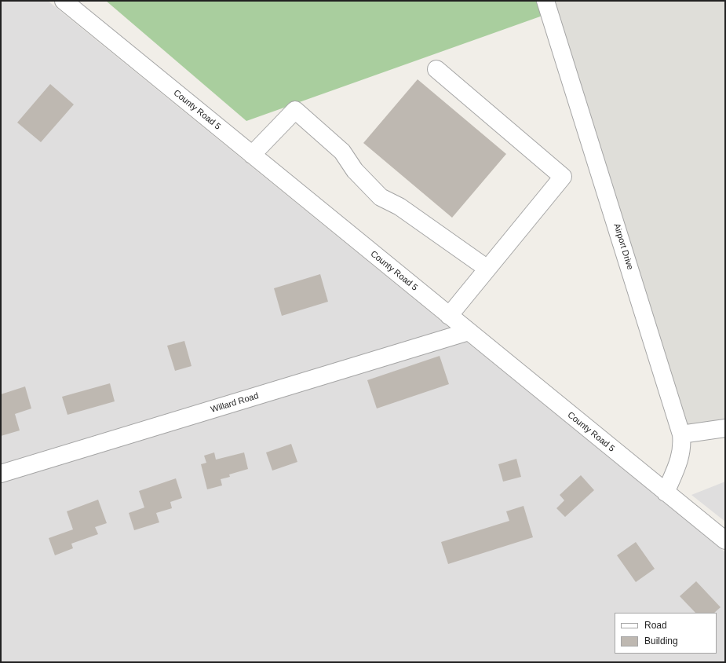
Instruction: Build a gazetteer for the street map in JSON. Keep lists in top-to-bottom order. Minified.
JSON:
{"streets":{"street":["County Road 5","Airport Drive","Willard Road"]},"crossings":[["County Road 5","Airport Drive"],["County Road 5","Willard Road"]],"legend":["Road","Building"]}
